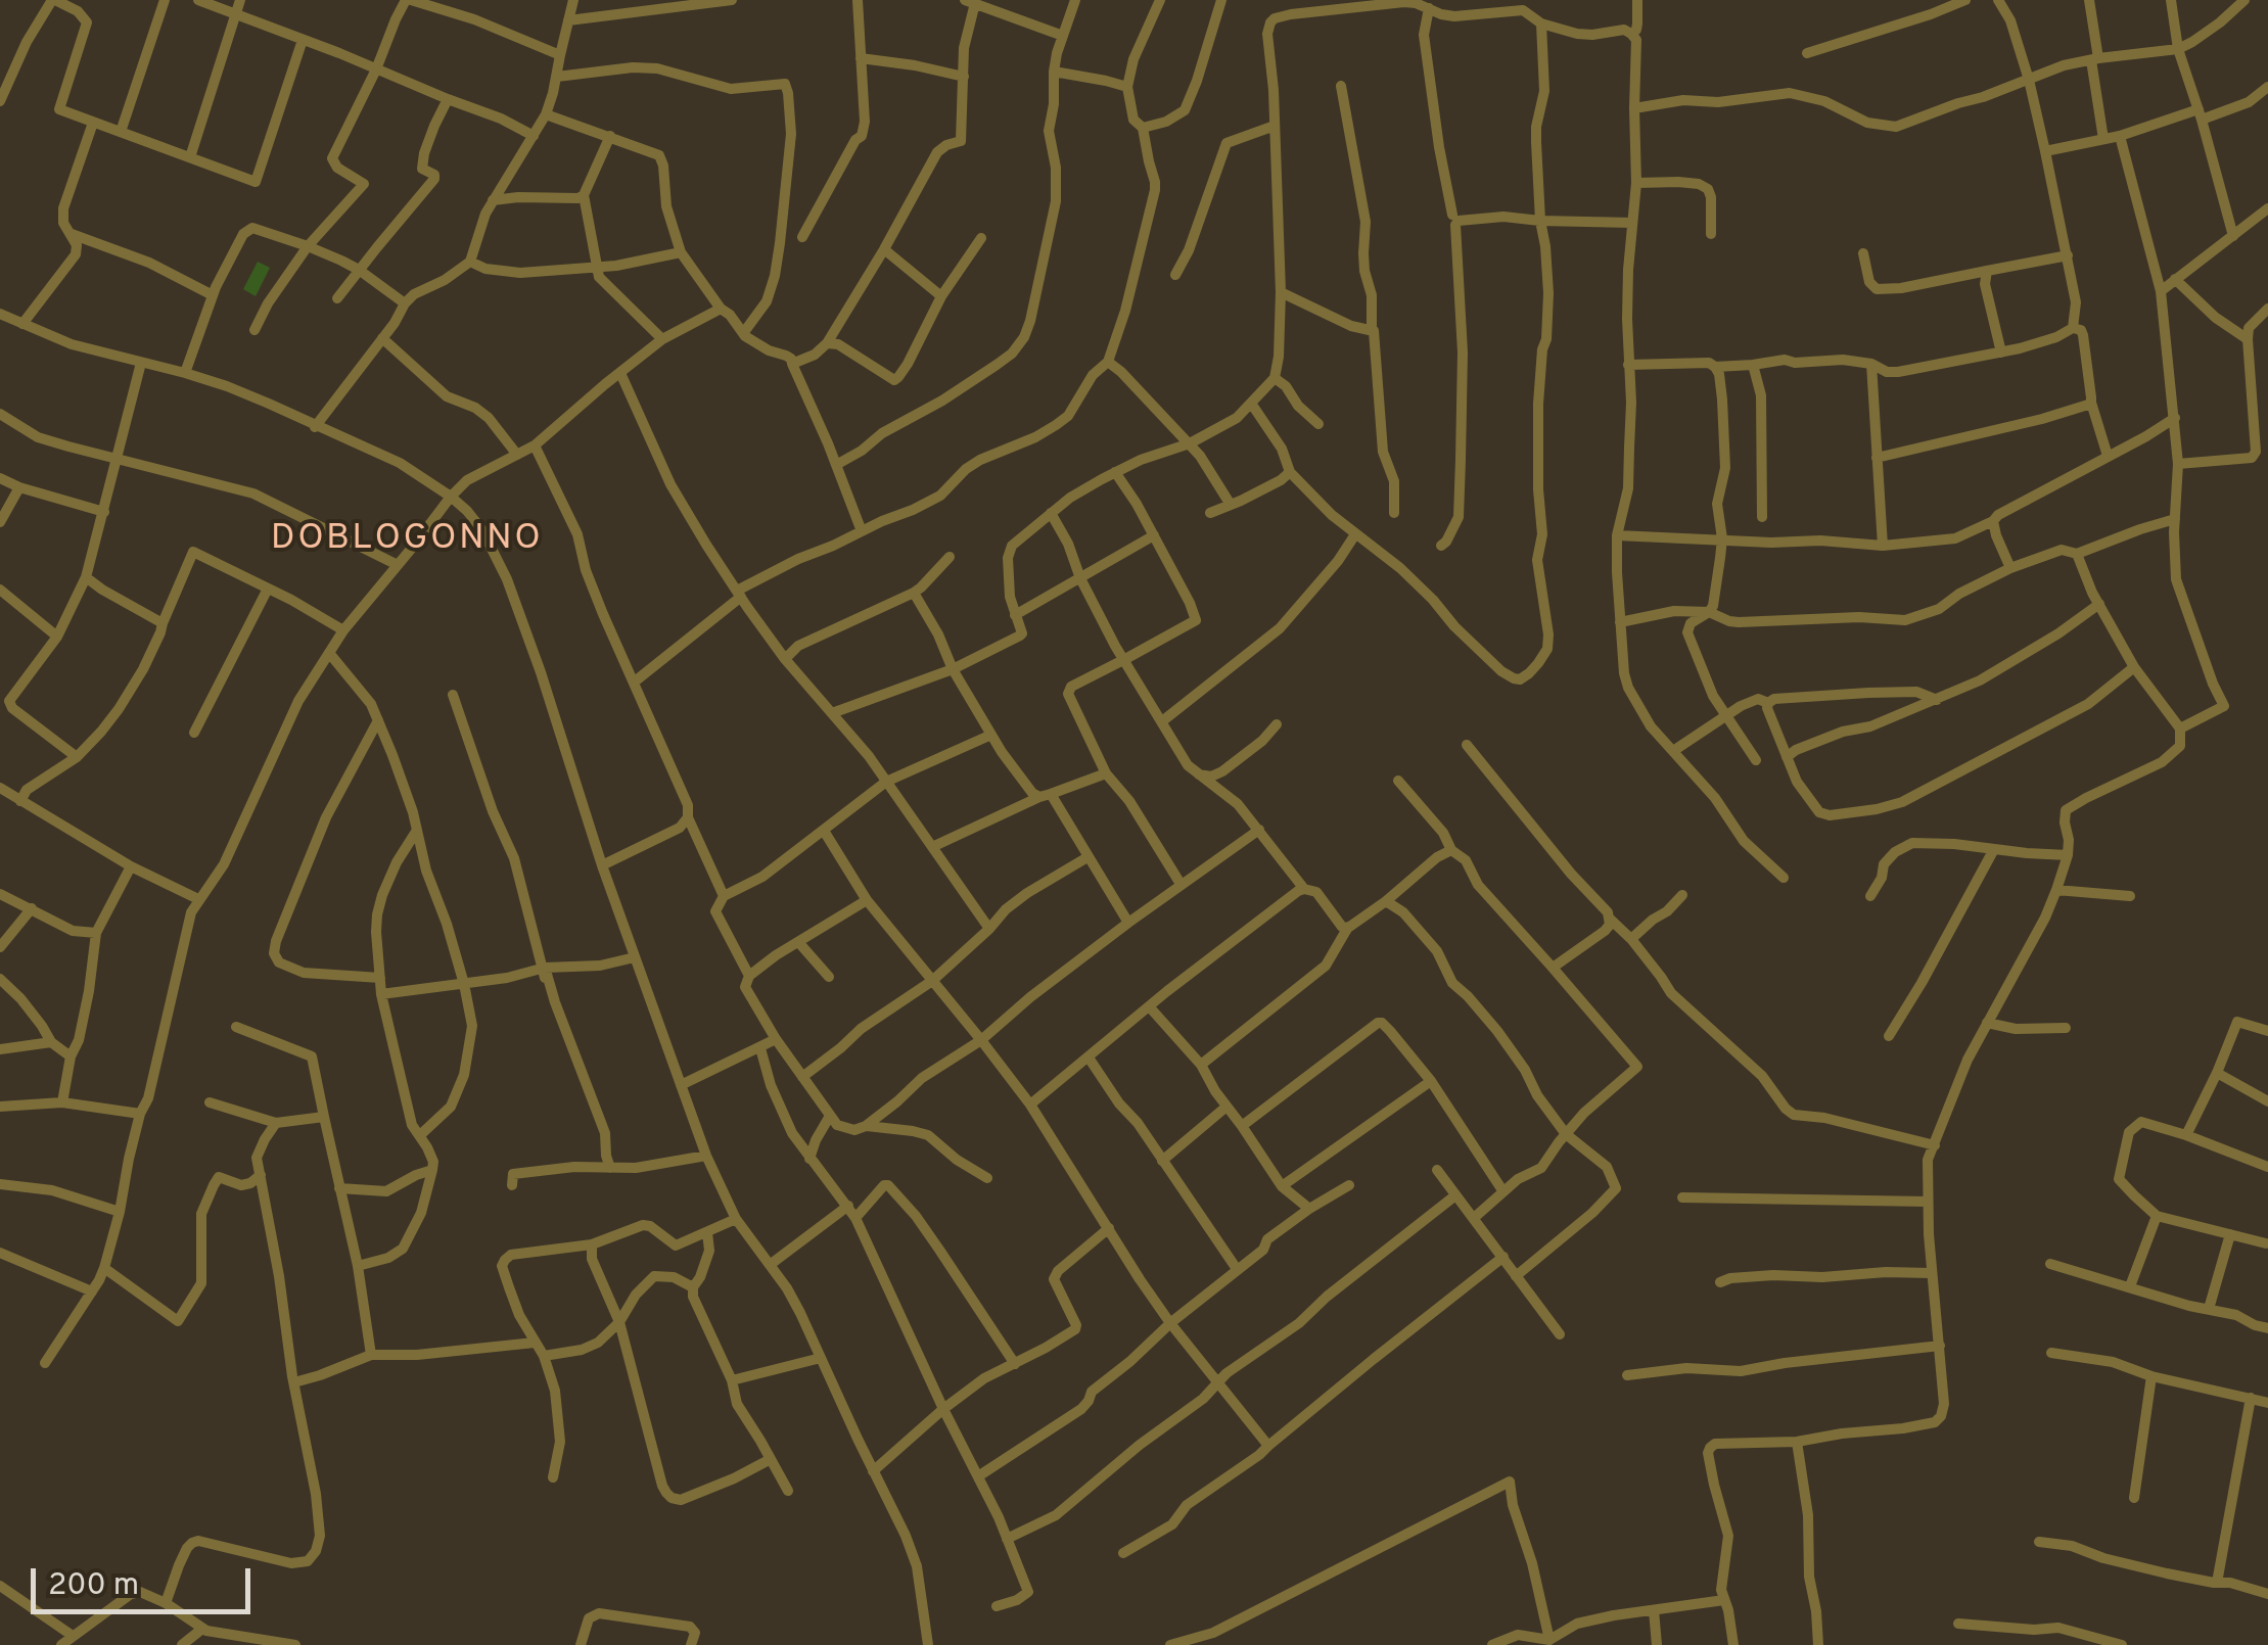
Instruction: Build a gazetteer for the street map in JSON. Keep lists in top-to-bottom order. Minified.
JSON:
{"districts":["DOBLOGONNO"],"scale_bar":"200 m"}
